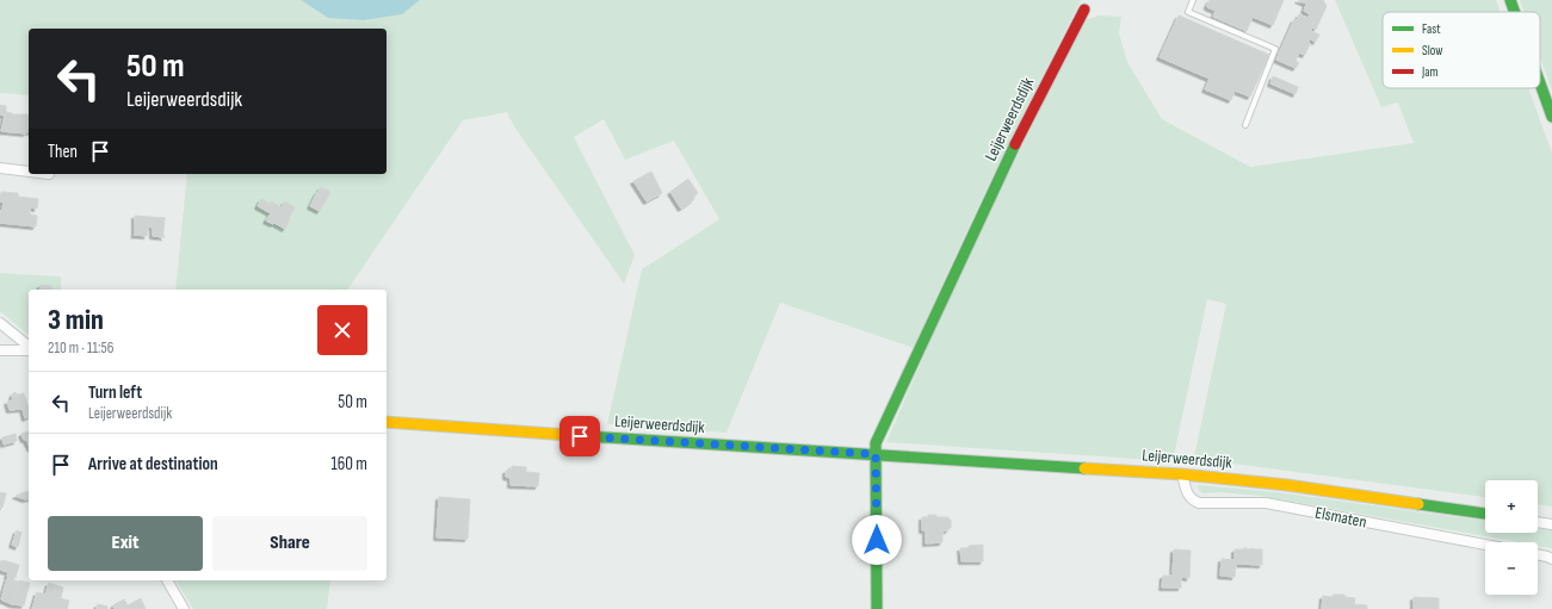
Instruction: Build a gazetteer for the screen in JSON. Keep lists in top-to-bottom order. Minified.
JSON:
{"streets":{"street":["Leijerweerdsdijk","Elsmaten"]},"crossings":[["Leijerweerdsdijk","Elsmaten"]],"legend":["Fast","Slow","Jam"],"page":{"turn":["50 m","Leijerweerdsdijk"],"then":"Then","heading":["3 min","210 m · 11:56"],"list":[{"name":"Turn left","note":"Leijerweerdsdijk","value":"50 m"},{"name":"Arrive at destination","value":"160 m"}],"map_buttons":["+","−"],"buttons":["Exit","Share"]}}
